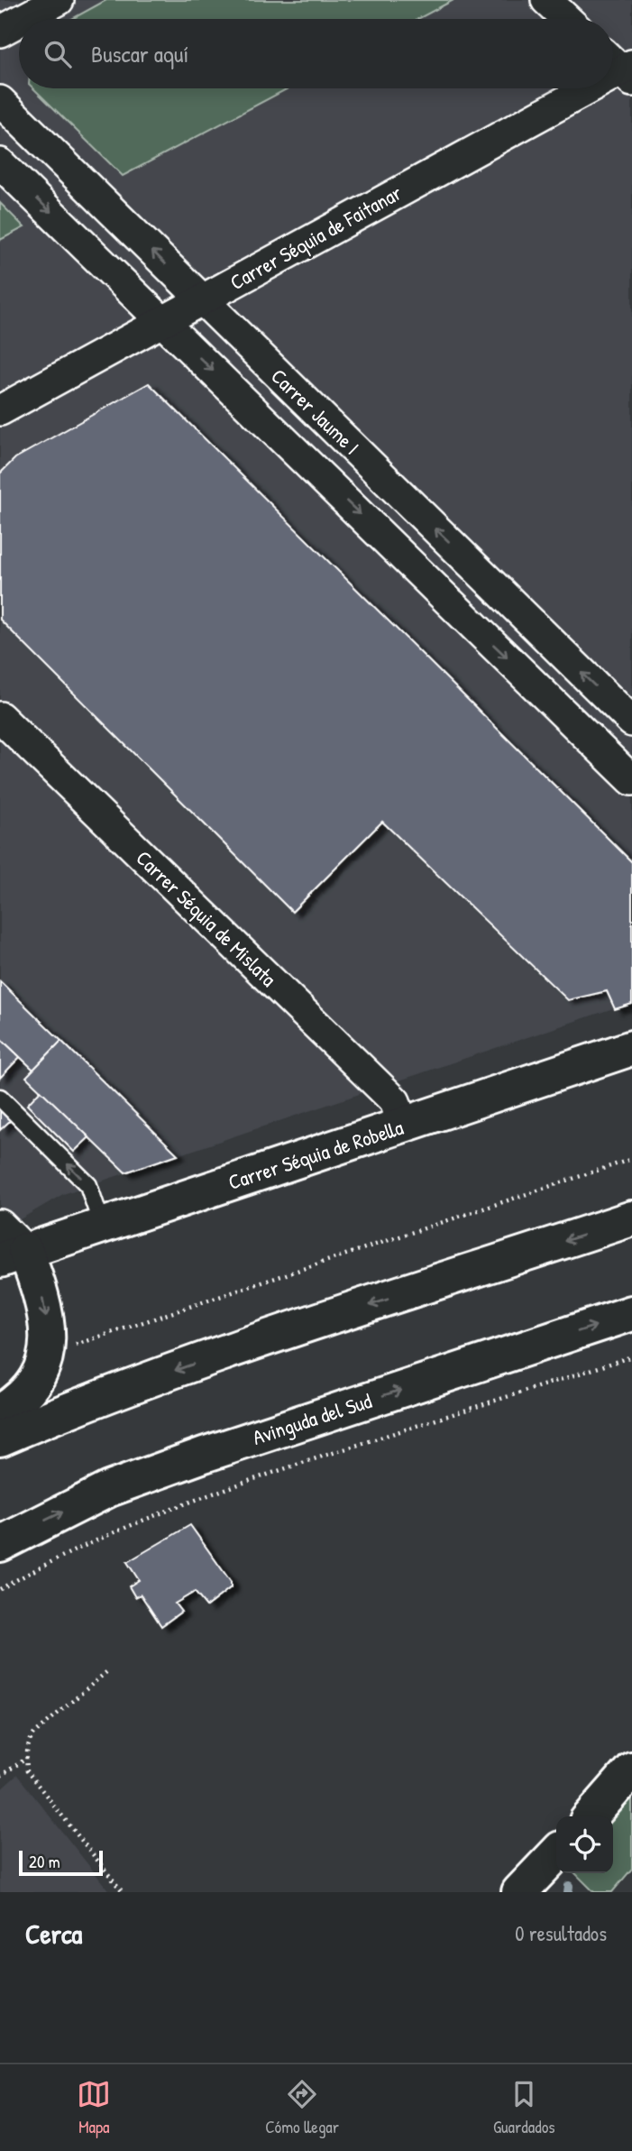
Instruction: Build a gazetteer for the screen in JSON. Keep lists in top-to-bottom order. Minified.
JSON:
{"streets":{"main road":["Carrer Séquia de Robella","Avinguda del Sud"],"street":["Carrer Séquia de Faitanar","Carrer Jaume I","Carrer Séquia de Mislata"]},"crossings":[["Carrer Séquia de Faitanar","Carrer Jaume I"],["Carrer Séquia de Mislata","Carrer Séquia de Robella"]],"scale_bar":"20 m","page":{"search":"Buscar aquí","scale":"20 m","heading":["Cerca","0 resultados"],"nav":["Mapa","Cómo llegar","Guardados"]}}
